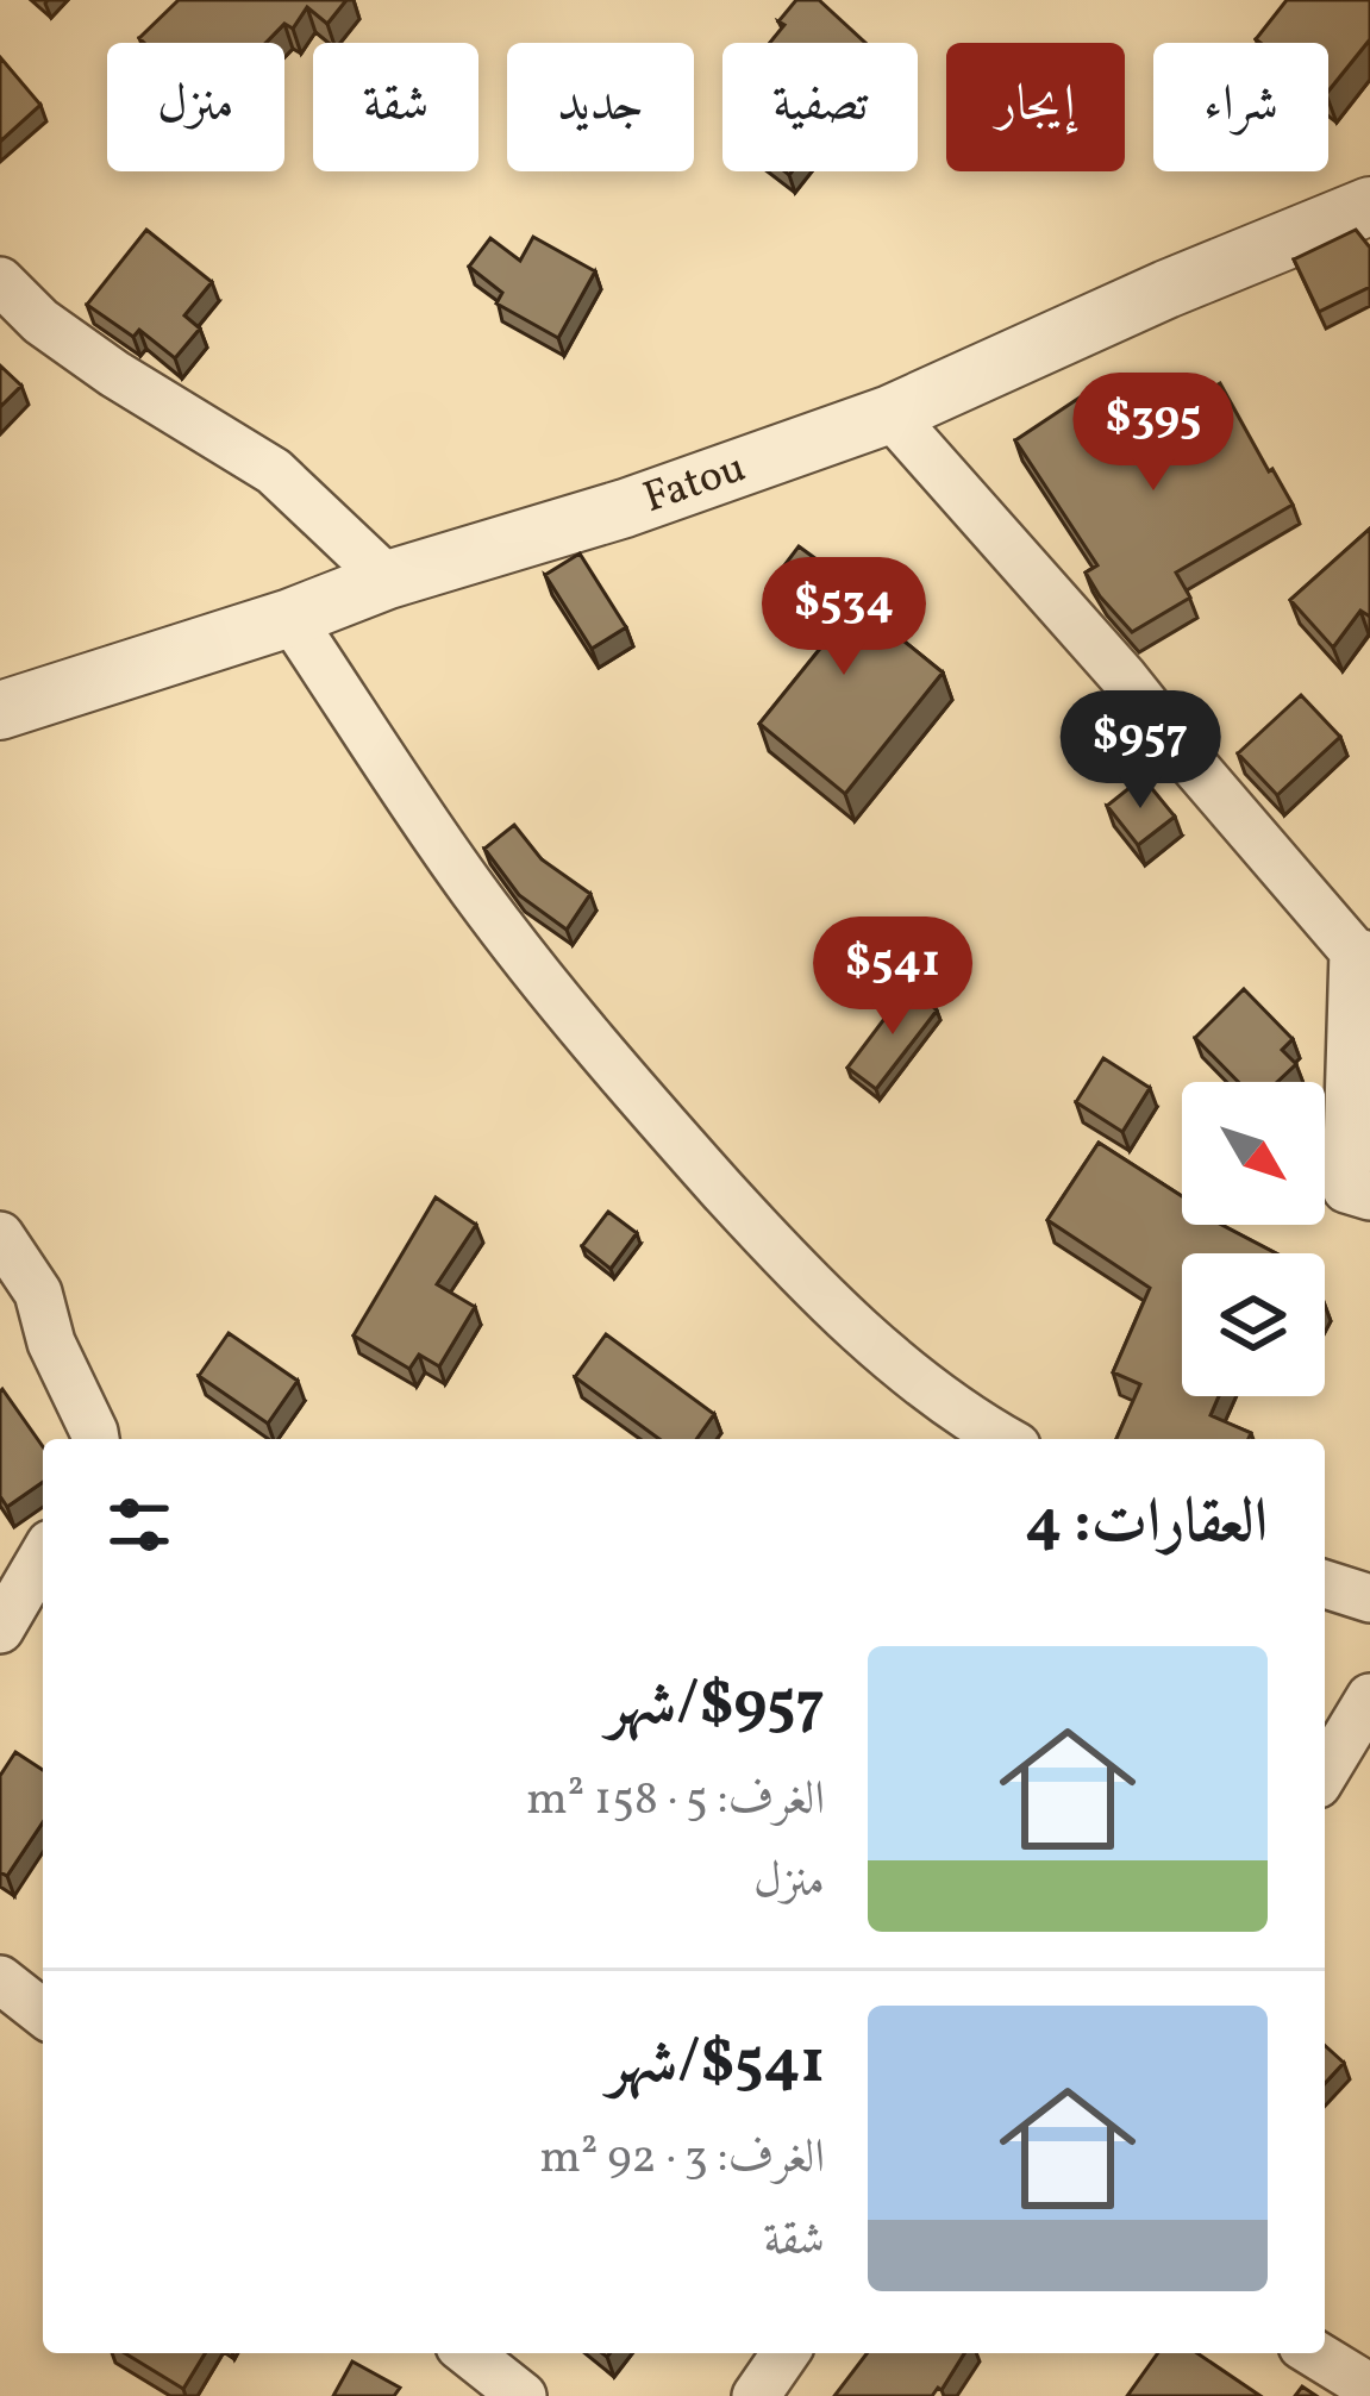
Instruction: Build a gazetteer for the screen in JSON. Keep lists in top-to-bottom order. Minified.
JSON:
{"streets":{"street":["Fatou"]},"north":"bottom right","page":{"chip":["شراء","إيجار","تصفية","جديد","شقة","منزل"],"price":["$395","$534","$957","$541"],"heading":"العقارات: 4","list":[{"name":"$957/شهر","note":"الغرف: 5 · 158 m² · منزل"},{"name":"$541/شهر","note":"الغرف: 3 · 92 m² · شقة"}]}}
